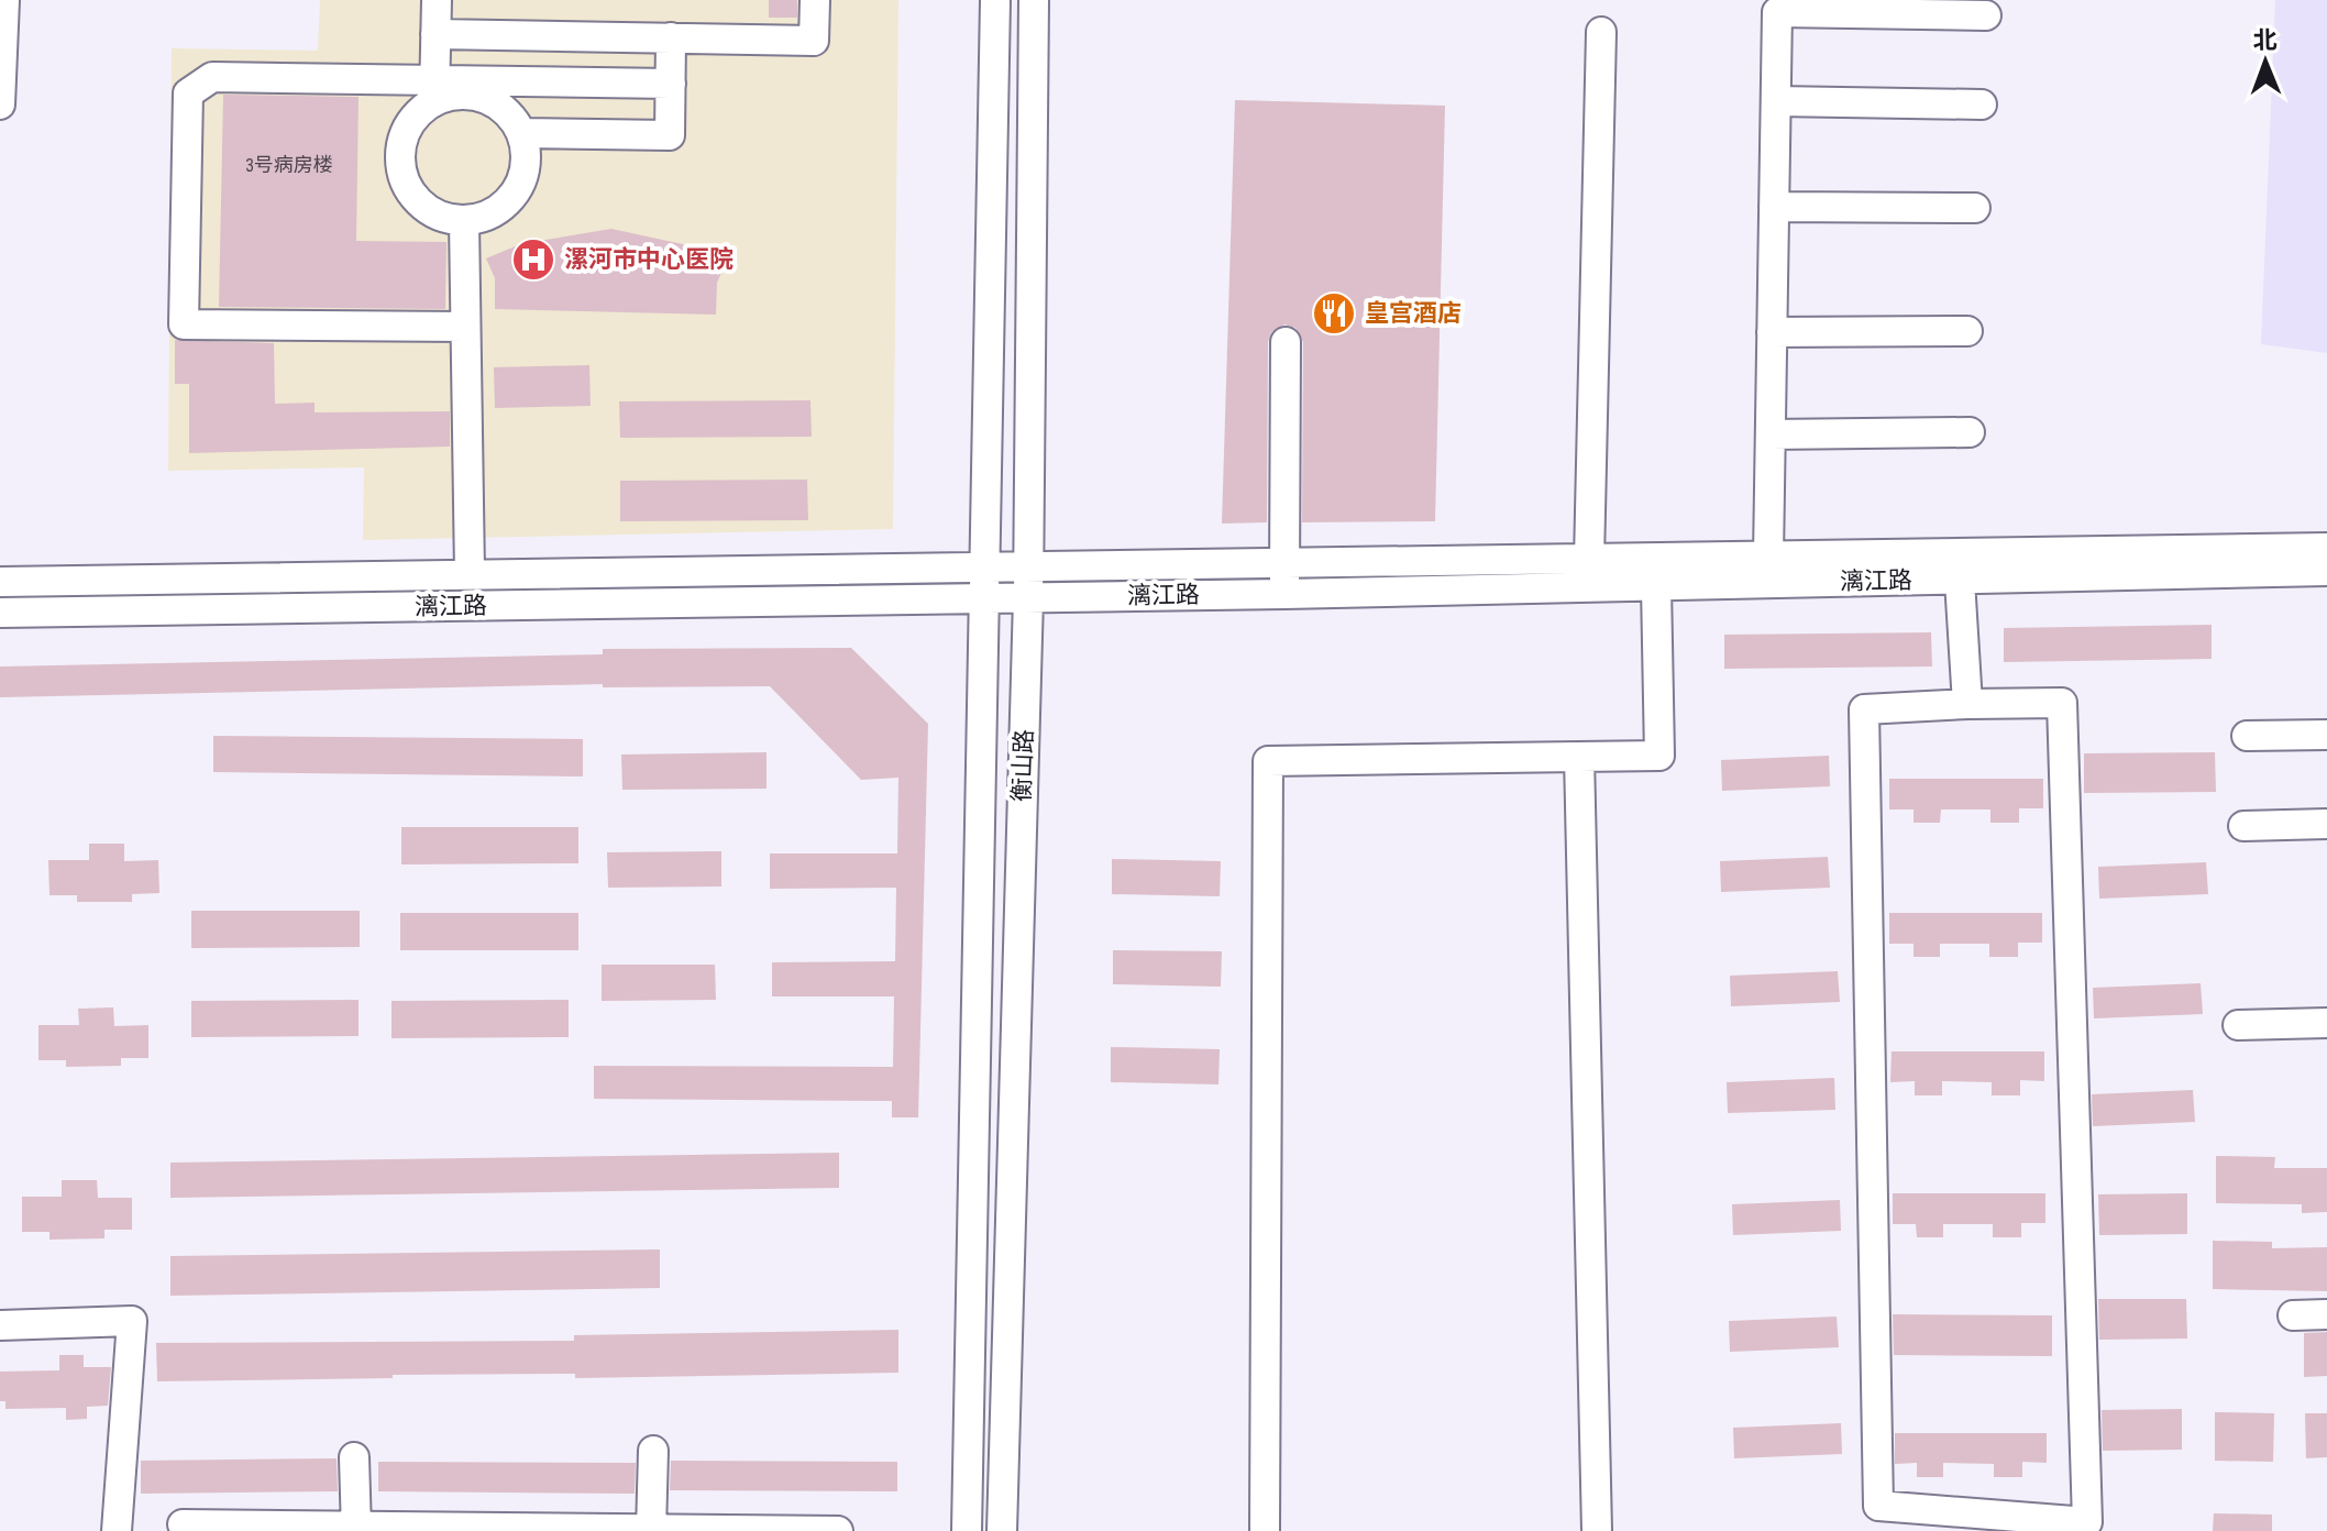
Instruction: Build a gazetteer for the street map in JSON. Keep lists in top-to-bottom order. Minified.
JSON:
{"streets":{"street":["漓江路","衡山路"]},"crossings":[["漓江路","衡山路"]],"places":{"hospital":["漯河市中心医院"],"restaurant":["皇宫酒店"]},"house_numbers":["3号病房楼"],"north":"top"}
